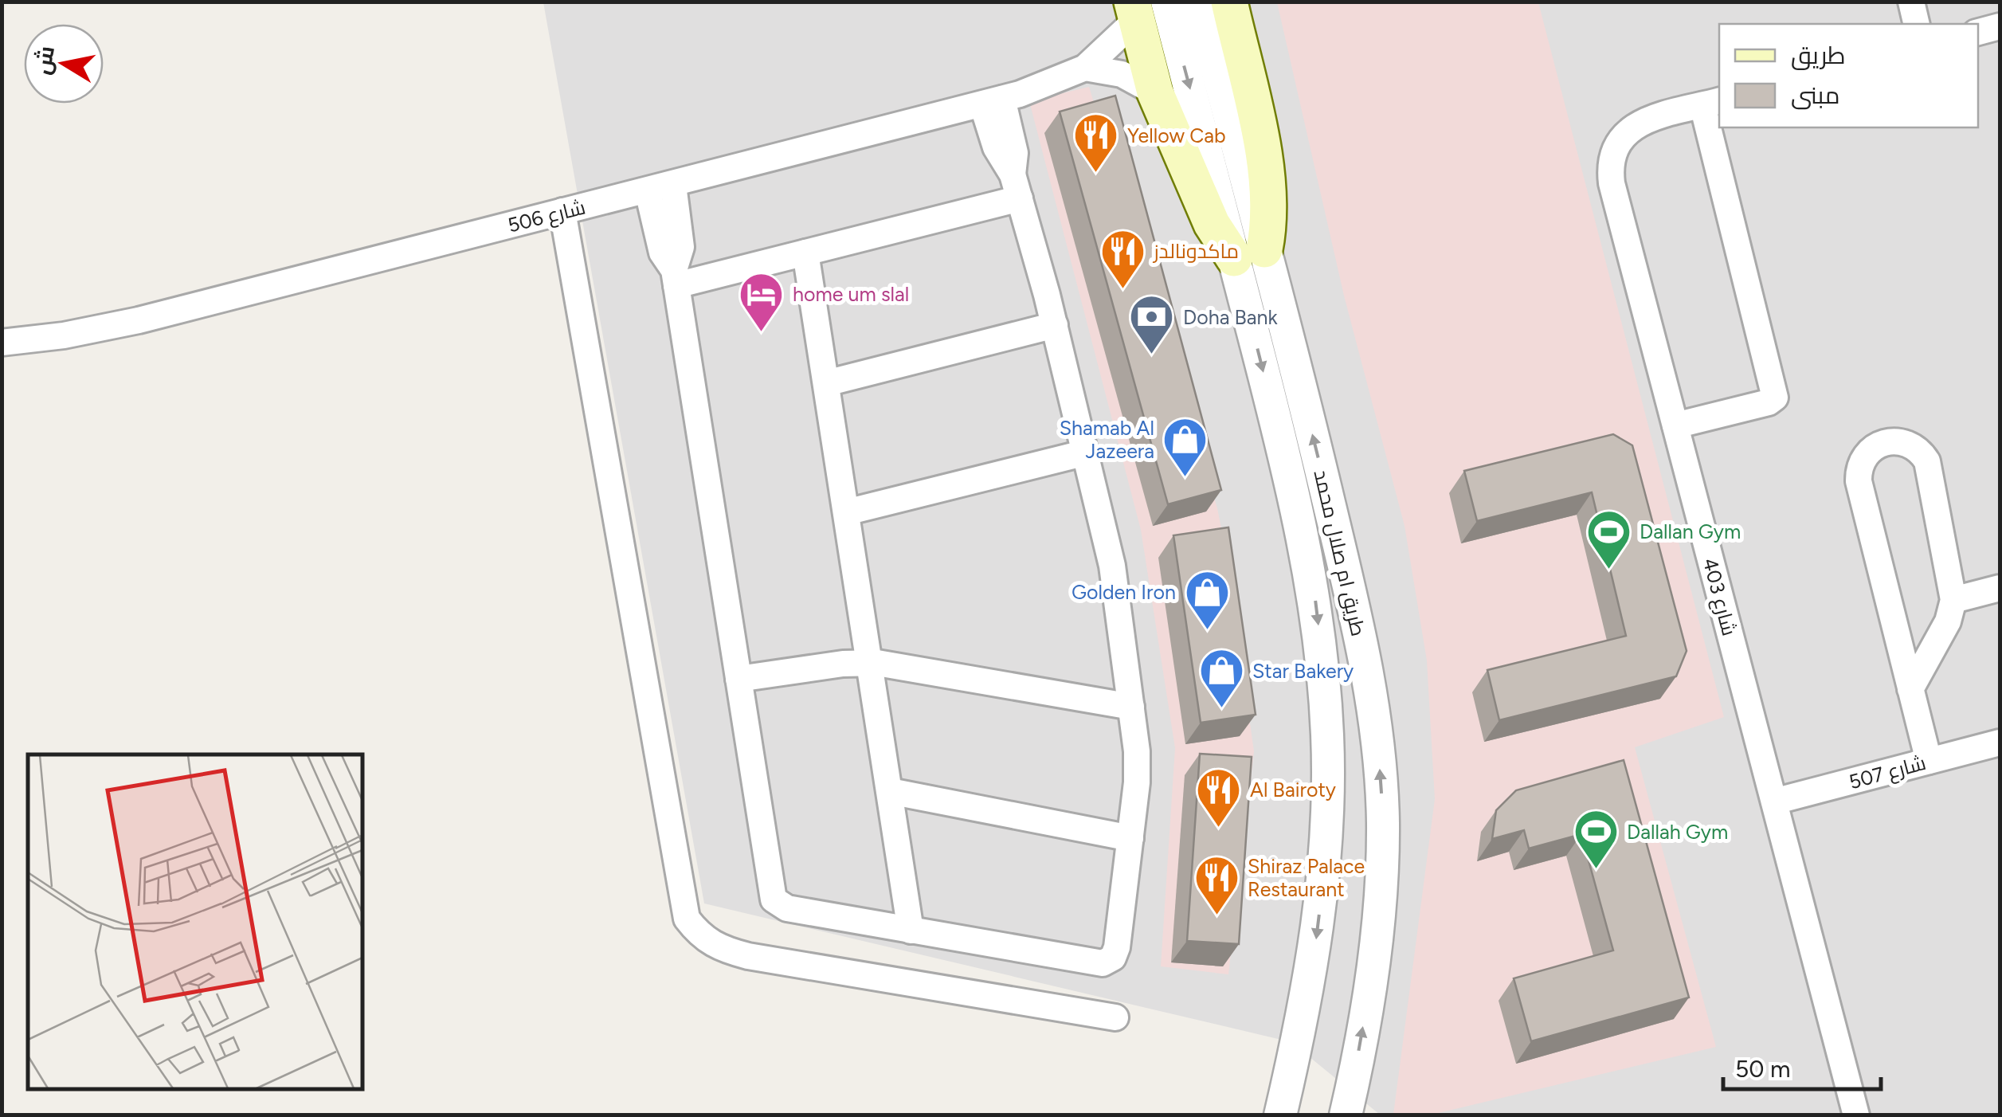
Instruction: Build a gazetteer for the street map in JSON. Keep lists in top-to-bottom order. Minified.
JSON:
{"streets":{"street":["شارع 506","طريق ام صلال محمد","شارع 403","شارع 507"]},"crossings":[["شارع 403","شارع 507"]],"places":{"restaurant":["Yellow Cab","ماكدونالدز","Al Bairoty","Shiraz Palace Restaurant"],"hotel":["home um slal"],"bank":["Doha Bank"],"shop":["Shamab Al Jazeera","Golden Iron","Star Bakery"],"sports":["Dallan Gym","Dallah Gym"]},"legend":["طريق","مبنى"],"scale_bar":"50 m","north":"left"}
